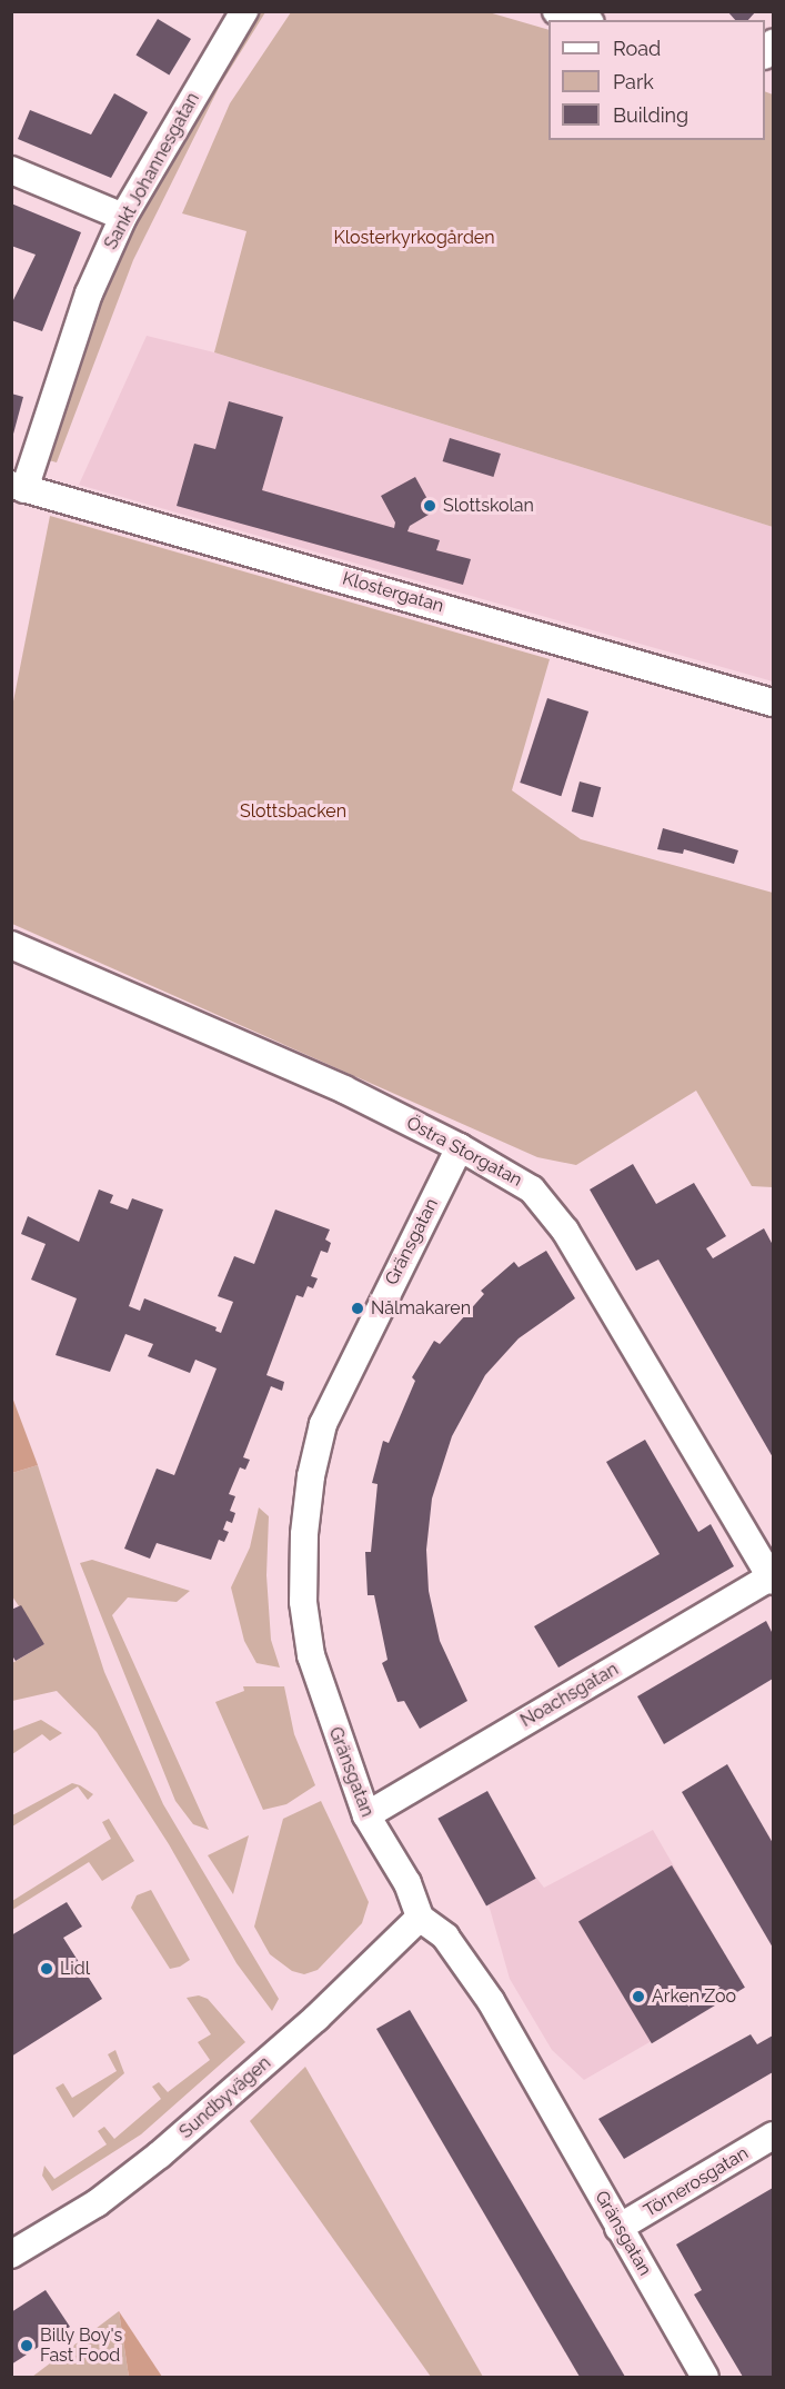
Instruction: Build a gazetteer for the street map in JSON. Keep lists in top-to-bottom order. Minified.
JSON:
{"streets":{"street":["Sankt Johannesgatan","Klostergatan","Östra Storgatan","Gränsgatan","Noachsgatan","Sundbyvägen","Törnerosgatan"]},"crossings":[["Sankt Johannesgatan","Klostergatan"],["Östra Storgatan","Gränsgatan"],["Östra Storgatan","Noachsgatan"],["Gränsgatan","Noachsgatan"],["Gränsgatan","Sundbyvägen"],["Gränsgatan","Törnerosgatan"]],"parks":["Klosterkyrkogården","Slottsbacken"],"places":["Slottskolan","Nålmakaren","Lidl","Arken Zoo","Billy Boy's Fast Food"],"legend":["Road","Park","Building"]}
